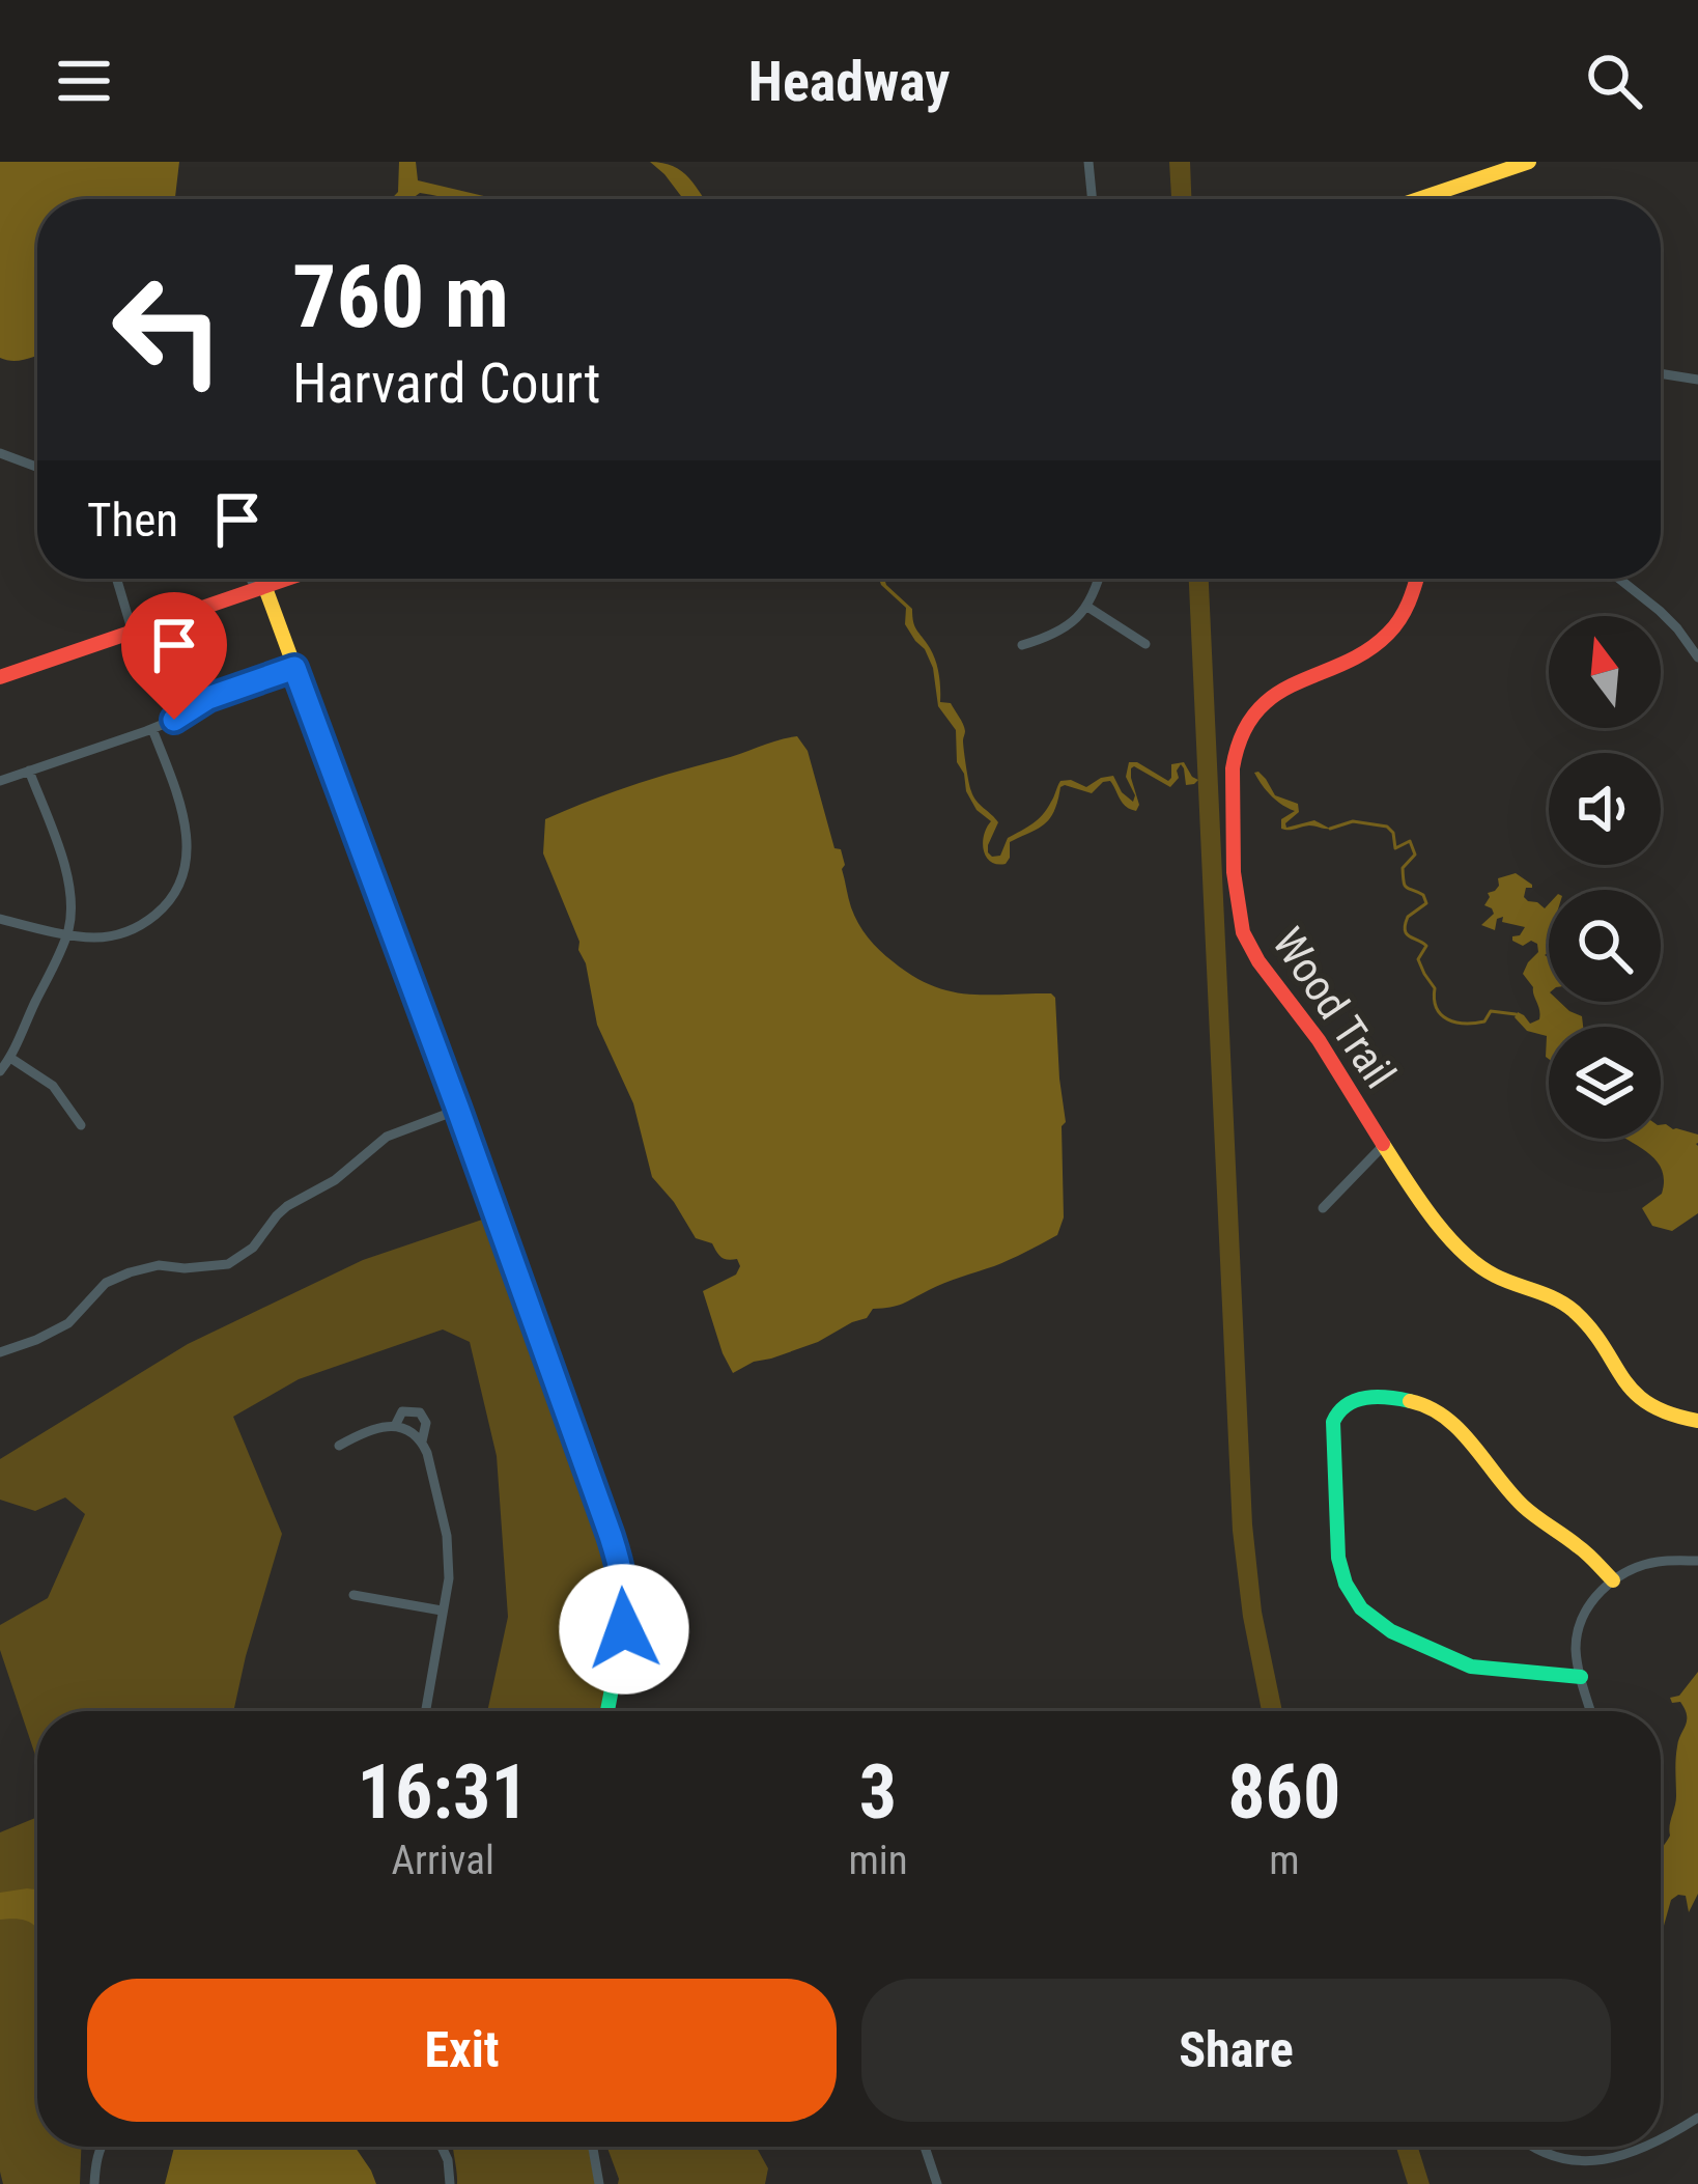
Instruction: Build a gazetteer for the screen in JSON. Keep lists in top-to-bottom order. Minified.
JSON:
{"streets":{"street":["Wood Trail"]},"north":"top","page":{"header":"Headway","turn":["760 m","Harvard Court"],"then":"Then","eta":["16:31","Arrival","3","min","860","m"],"buttons":["Exit","Share"]}}
